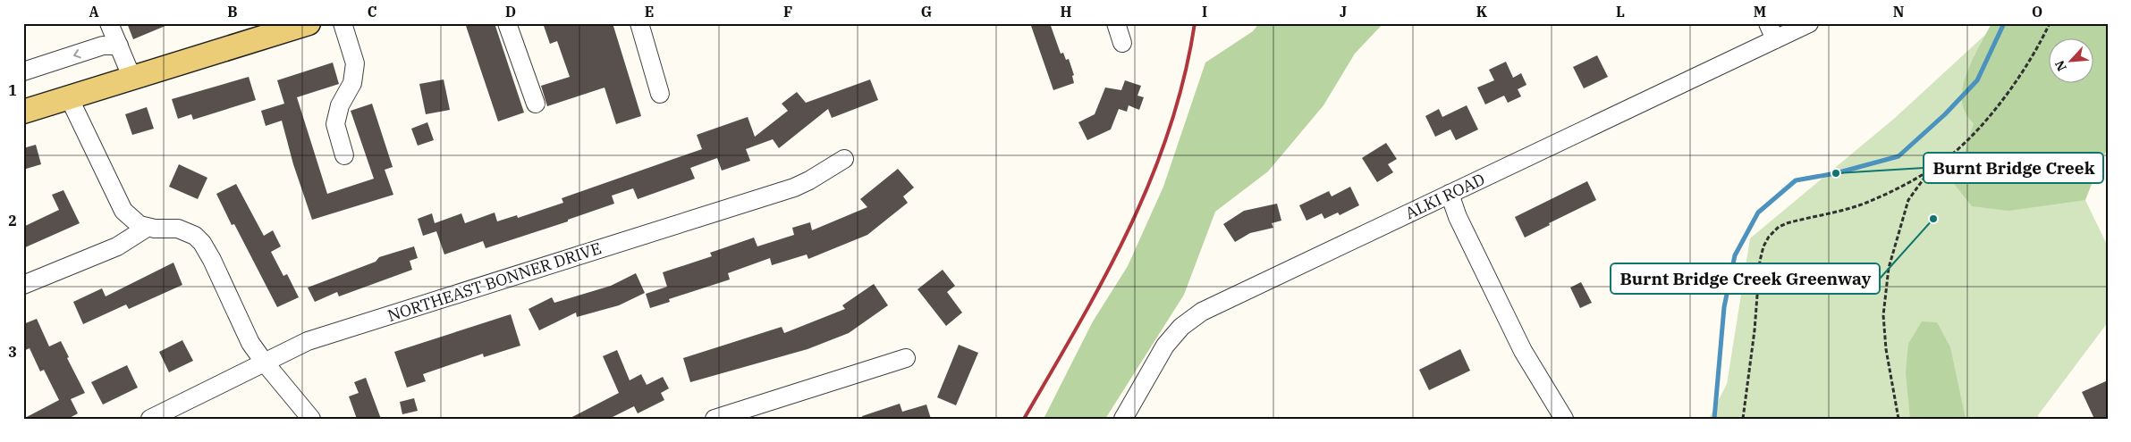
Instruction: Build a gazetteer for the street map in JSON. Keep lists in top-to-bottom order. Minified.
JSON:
{"streets":{"street":["ALKI ROAD","NORTHEAST BONNER DRIVE"]},"places":["Burnt Bridge Creek","Burnt Bridge Creek Greenway"],"north":"bottom left","grid":{"columns":["A","B","C","D","E","F","G","H","I","J","K","L","M","N","O"],"rows":["1","2","3"]}}
